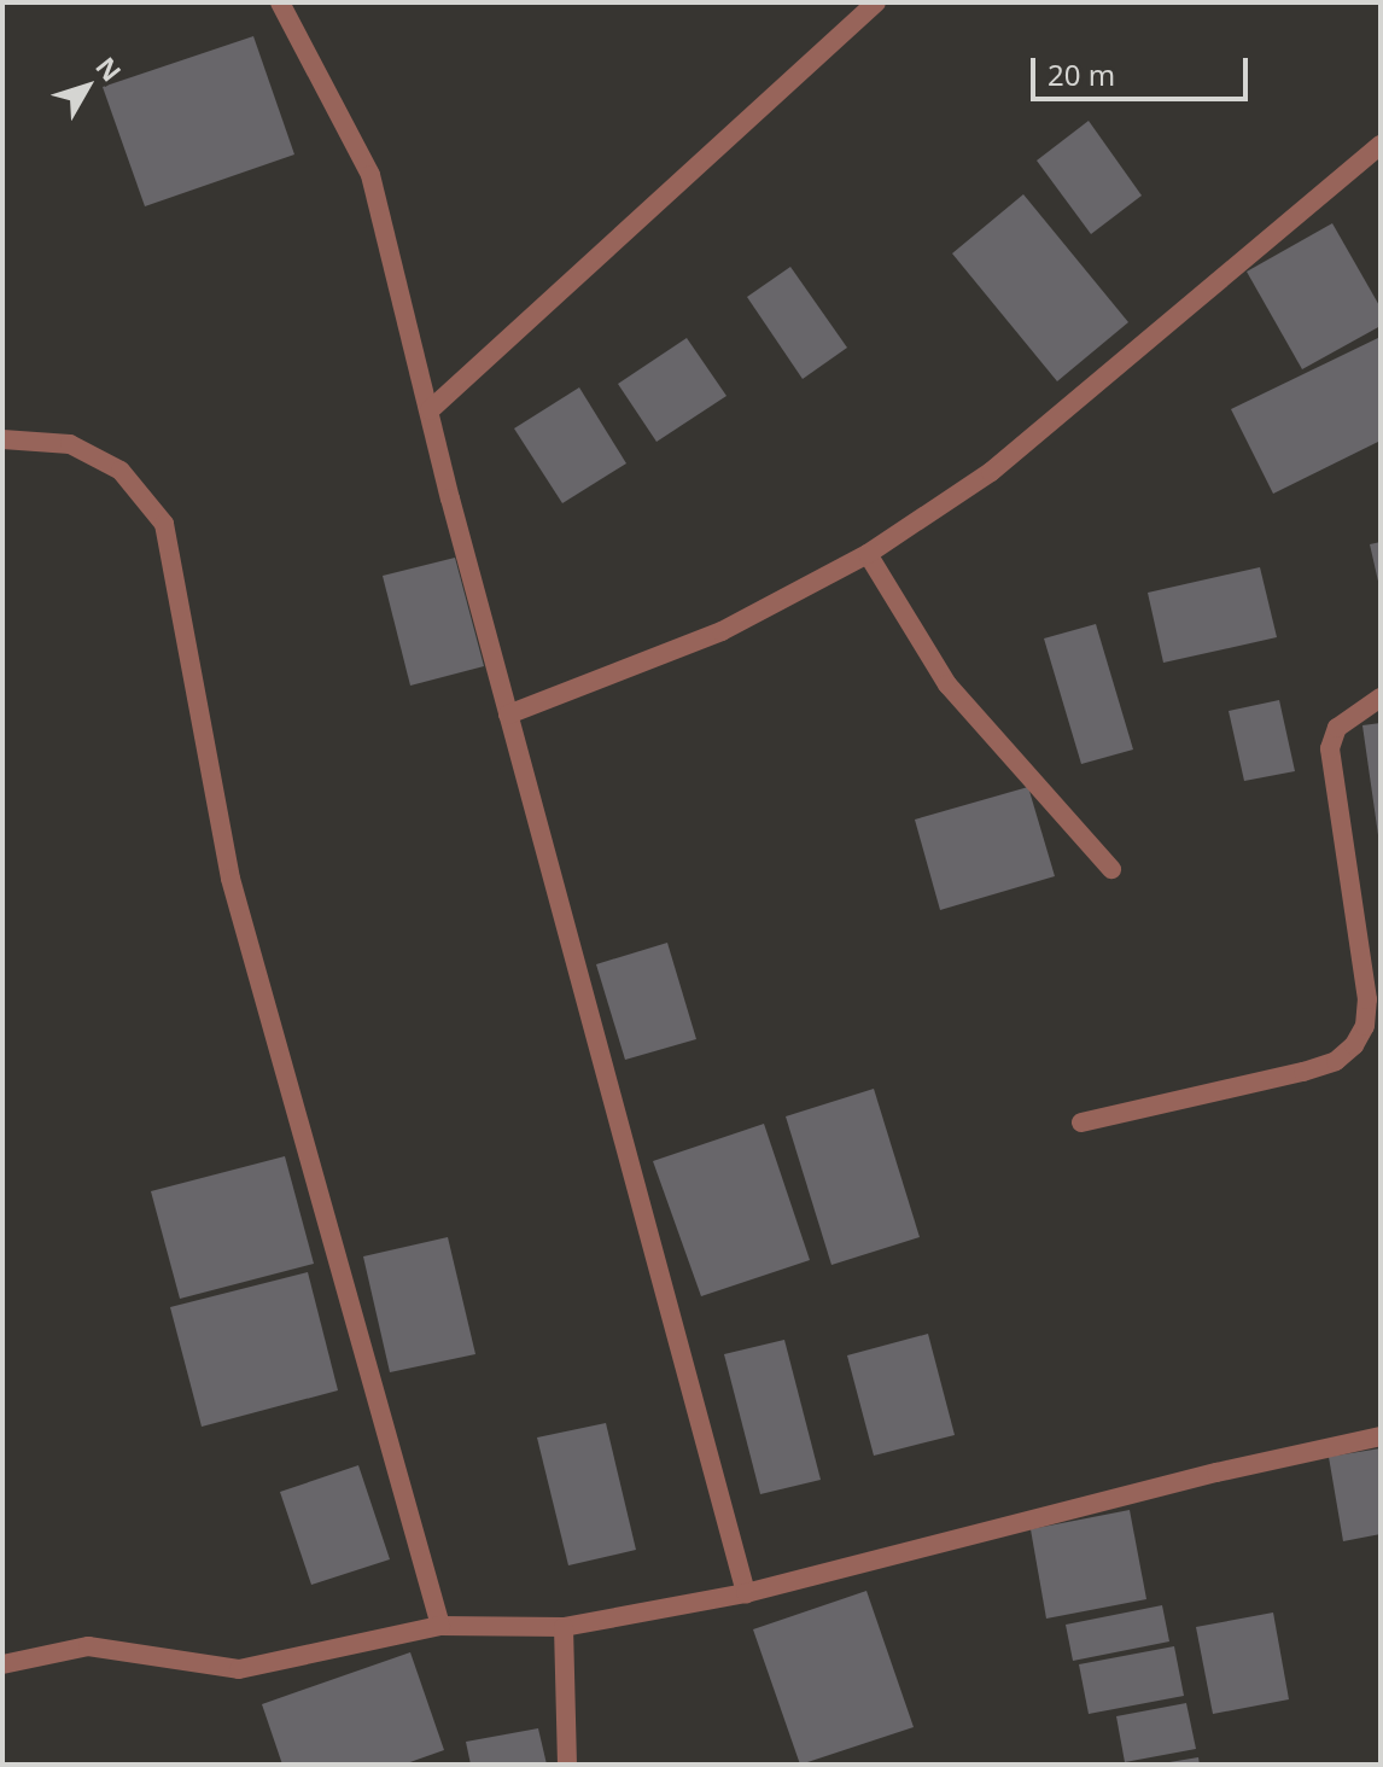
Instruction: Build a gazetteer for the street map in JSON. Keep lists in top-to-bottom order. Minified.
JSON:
{"scale_bar":"20 m","north":"top right"}
